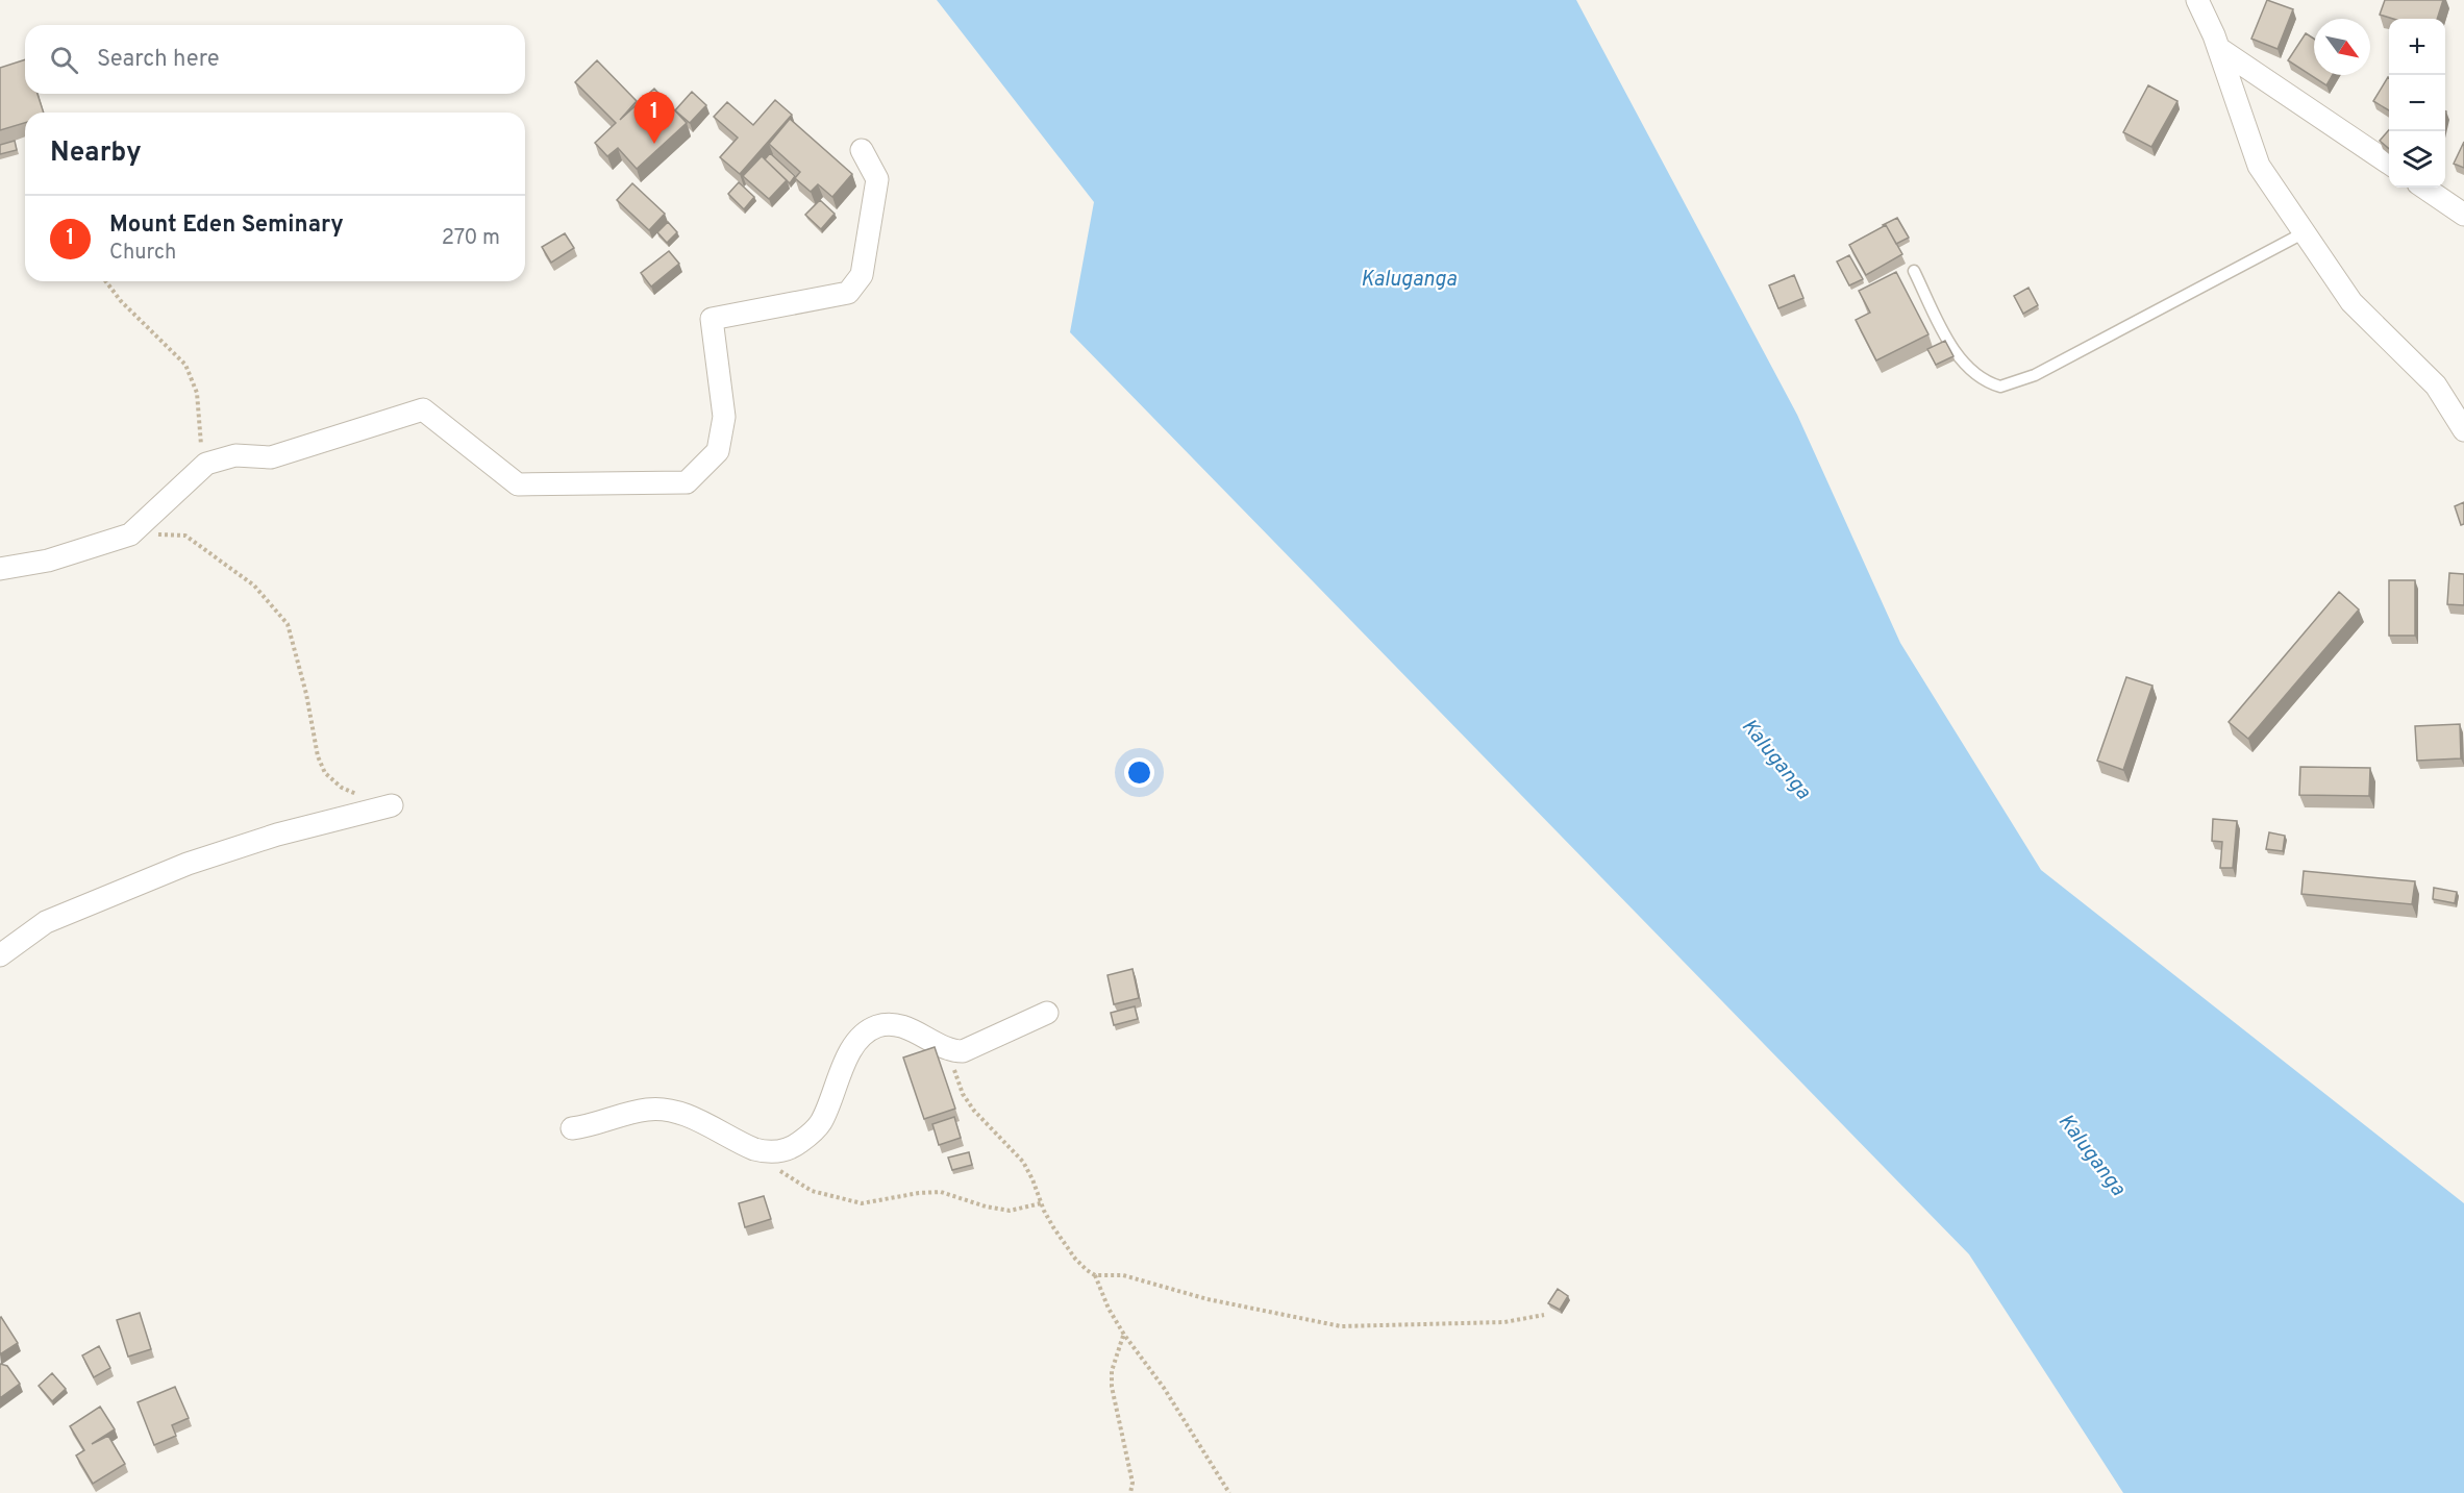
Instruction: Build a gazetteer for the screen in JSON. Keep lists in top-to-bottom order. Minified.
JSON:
{"water":["Kaluganga"],"north":"bottom right","page":{"map_buttons":["+","−"],"search":"Search here","pins":"1","heading":"Nearby","list":[{"mark":"1","name":"Mount Eden Seminary","note":"Church","value":"270 m"}]}}
